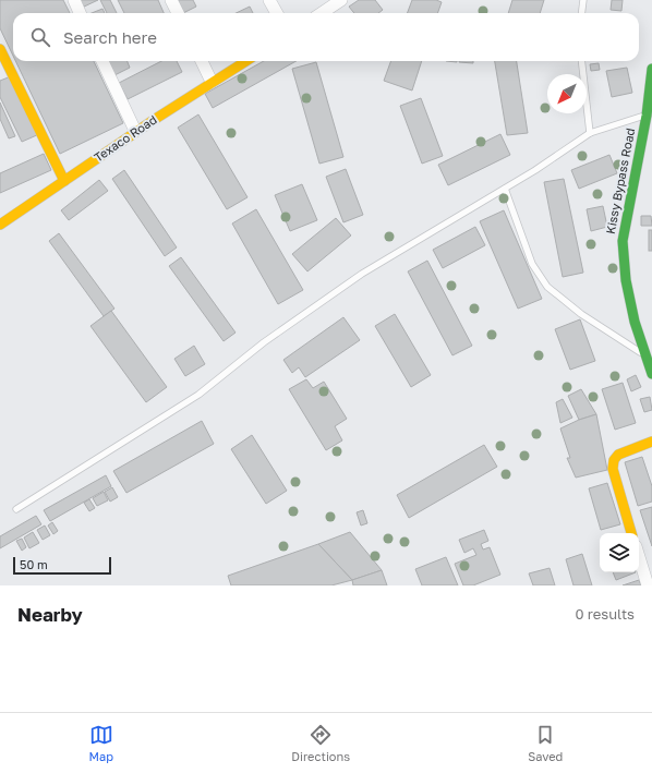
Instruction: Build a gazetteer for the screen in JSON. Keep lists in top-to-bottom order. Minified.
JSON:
{"streets":{"street":["Texaco Road","Kissy Bypass Road"]},"scale_bar":"50 m","north":"bottom left","page":{"search":"Search here","scale":"50 m","heading":["Nearby","0 results"],"nav":["Map","Directions","Saved"]}}
